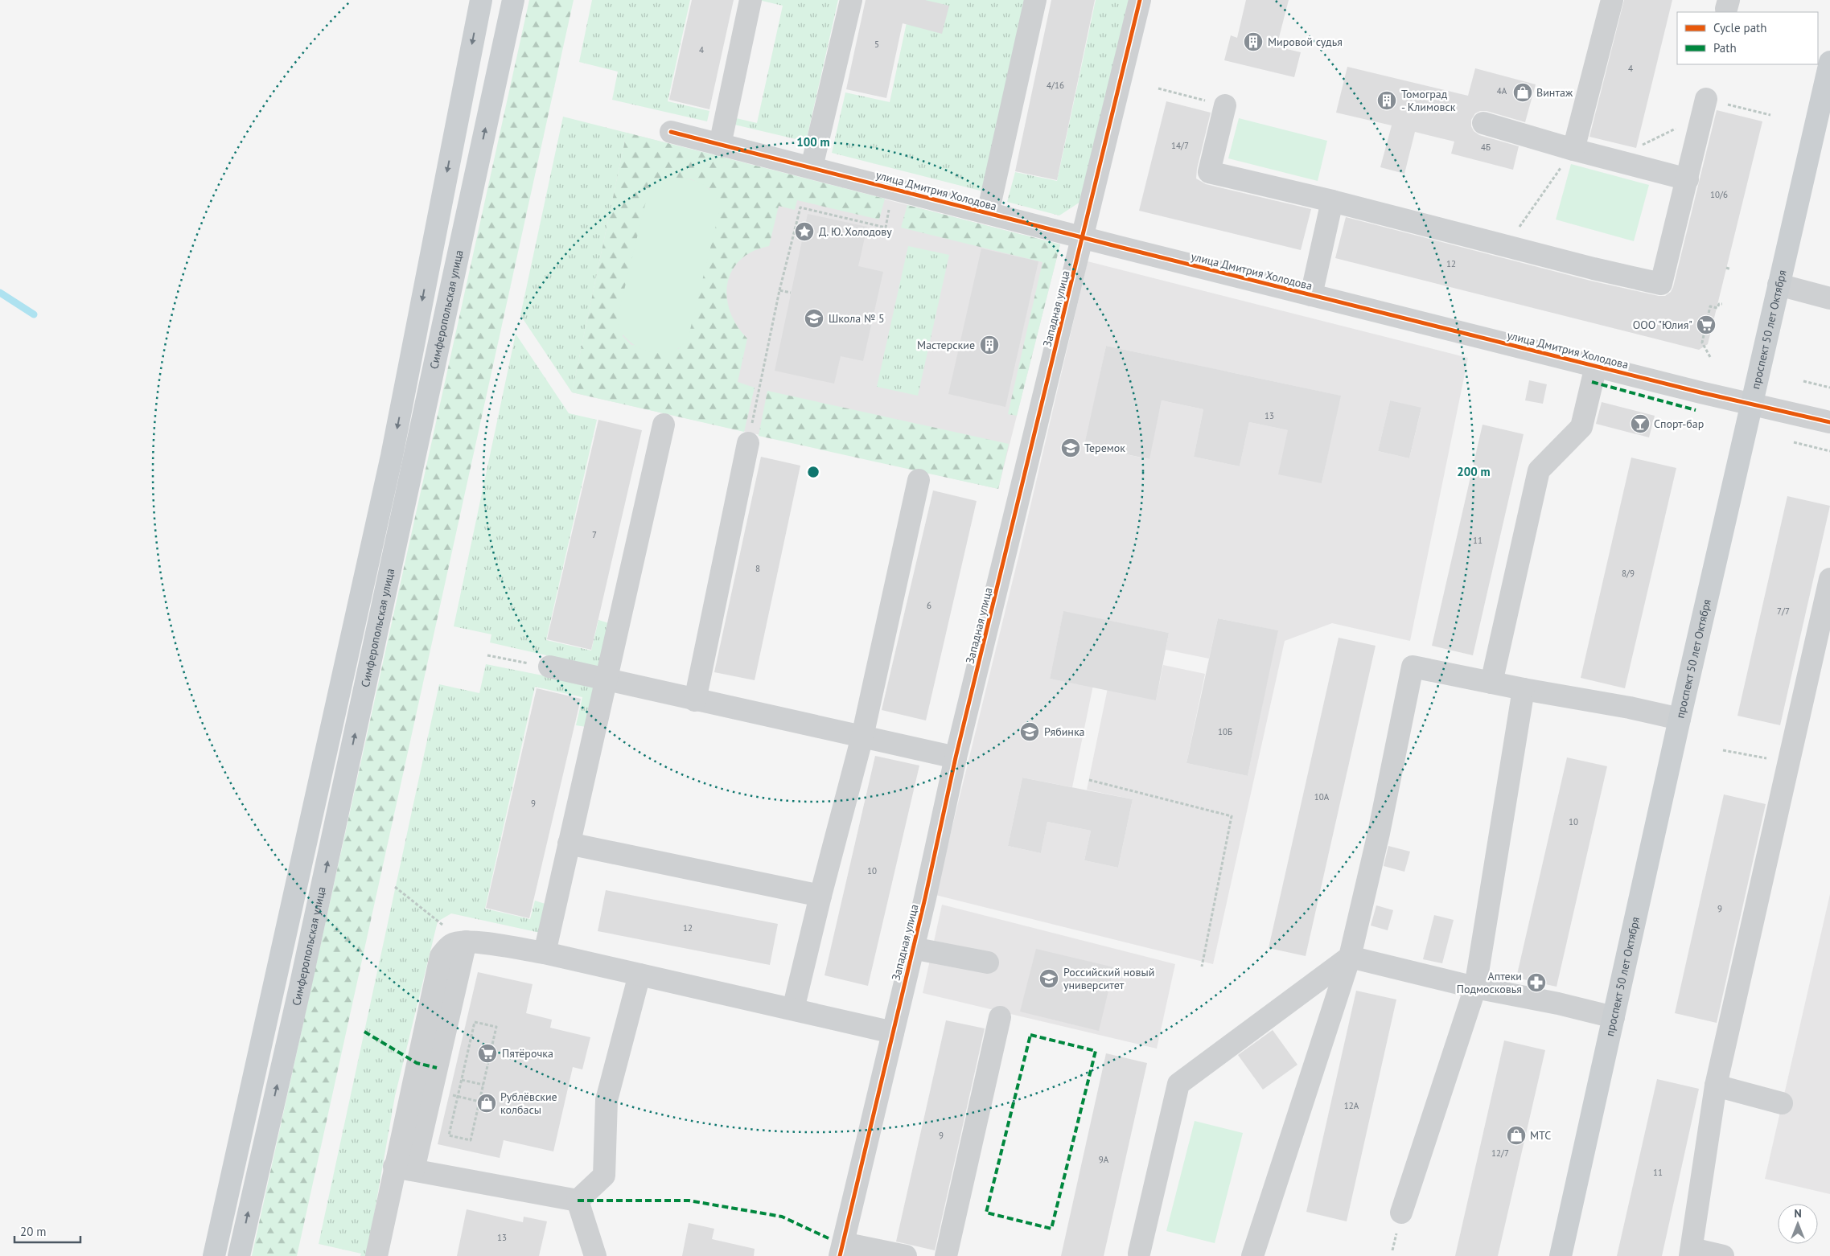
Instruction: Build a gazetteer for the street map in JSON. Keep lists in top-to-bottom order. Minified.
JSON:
{"streets":{"main road":["Симферопольская улица","проспект 50 лет Октября"],"street":["улица Дмитрия Холодова","Западная улица"]},"crossings":[["улица Дмитрия Холодова","Западная улица"],["улица Дмитрия Холодова","проспект 50 лет Октября"]],"places":{"building":["Мировой судья","Томоград - Климовск","Мастерские"],"shop":["Винтаж","Рублёвские колбасы","МТС"],"place":["Д. Ю. Холодову"],"school or university":["Школа № 5","Теремок","Рябинка","Российский новый университет"],"supermarket":["ООО \"Юлия\"","Пятёрочка"],"bar":["Спорт-бар"],"pharmacy":["Аптеки Подмосковья"]},"house_numbers":["5","4","4","4/16","4А","14/7","4Б","10/6","12","13","7","11","8","8/9","6","7/7","10Б","10А","9","10","10","9","12","12А","9","12/7","9А","11","13"],"legend":["Cycle path","Path"],"scale_bar":"20 m","north":"top","rings":["100 m","200 m"]}
